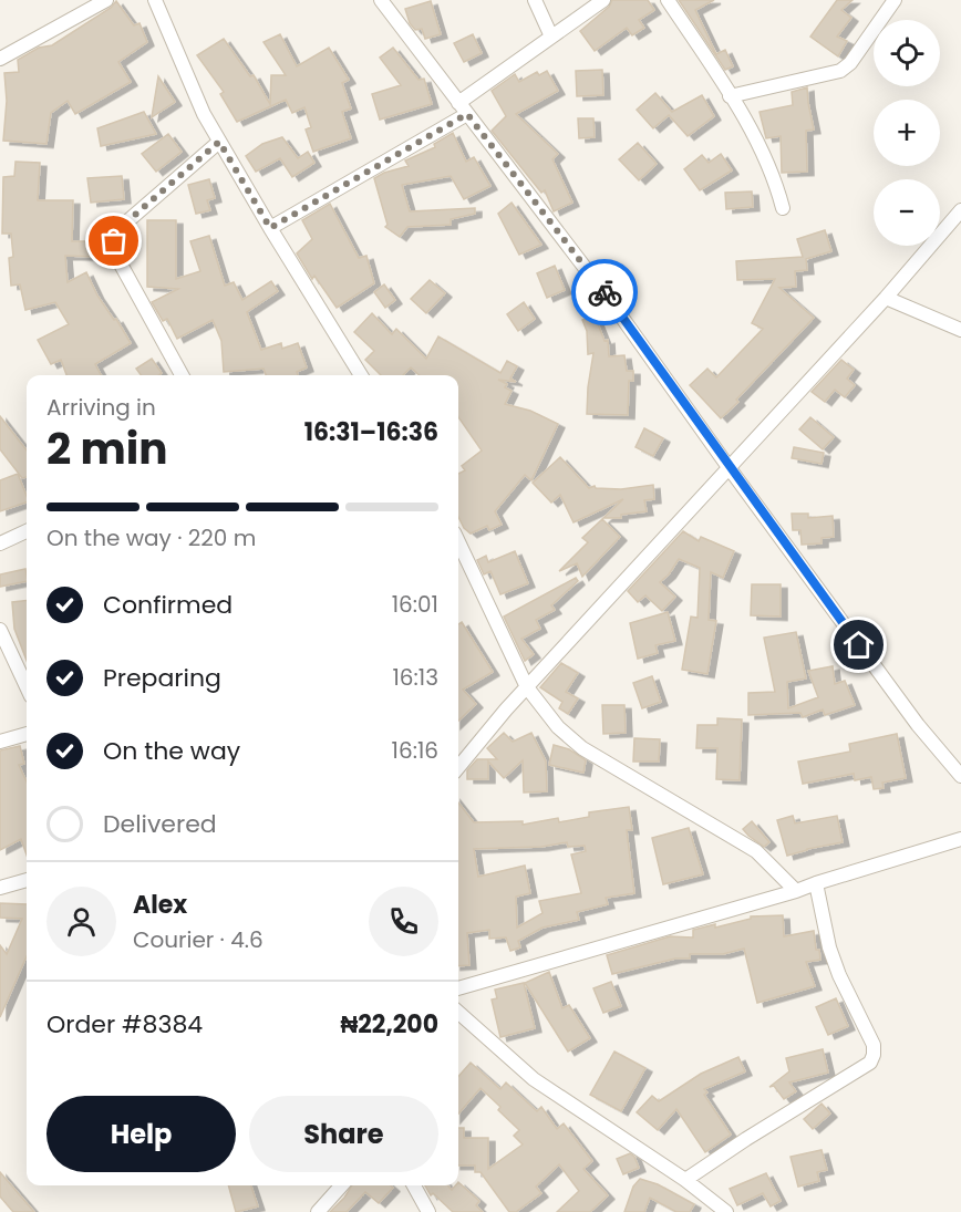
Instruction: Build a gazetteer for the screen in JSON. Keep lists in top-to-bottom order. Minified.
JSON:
{"page":{"map_buttons":["+","−"],"heading":["2 min","Arriving in","16:31–16:36"],"panel":["Alex","Courier · 4.6","Order #8384","₦22,200"],"bar":"On the way · 220 m","list":[["Confirmed","16:01"],["Preparing","16:13"],["On the way","16:16"],"Delivered"],"buttons":["Help","Share"]}}
